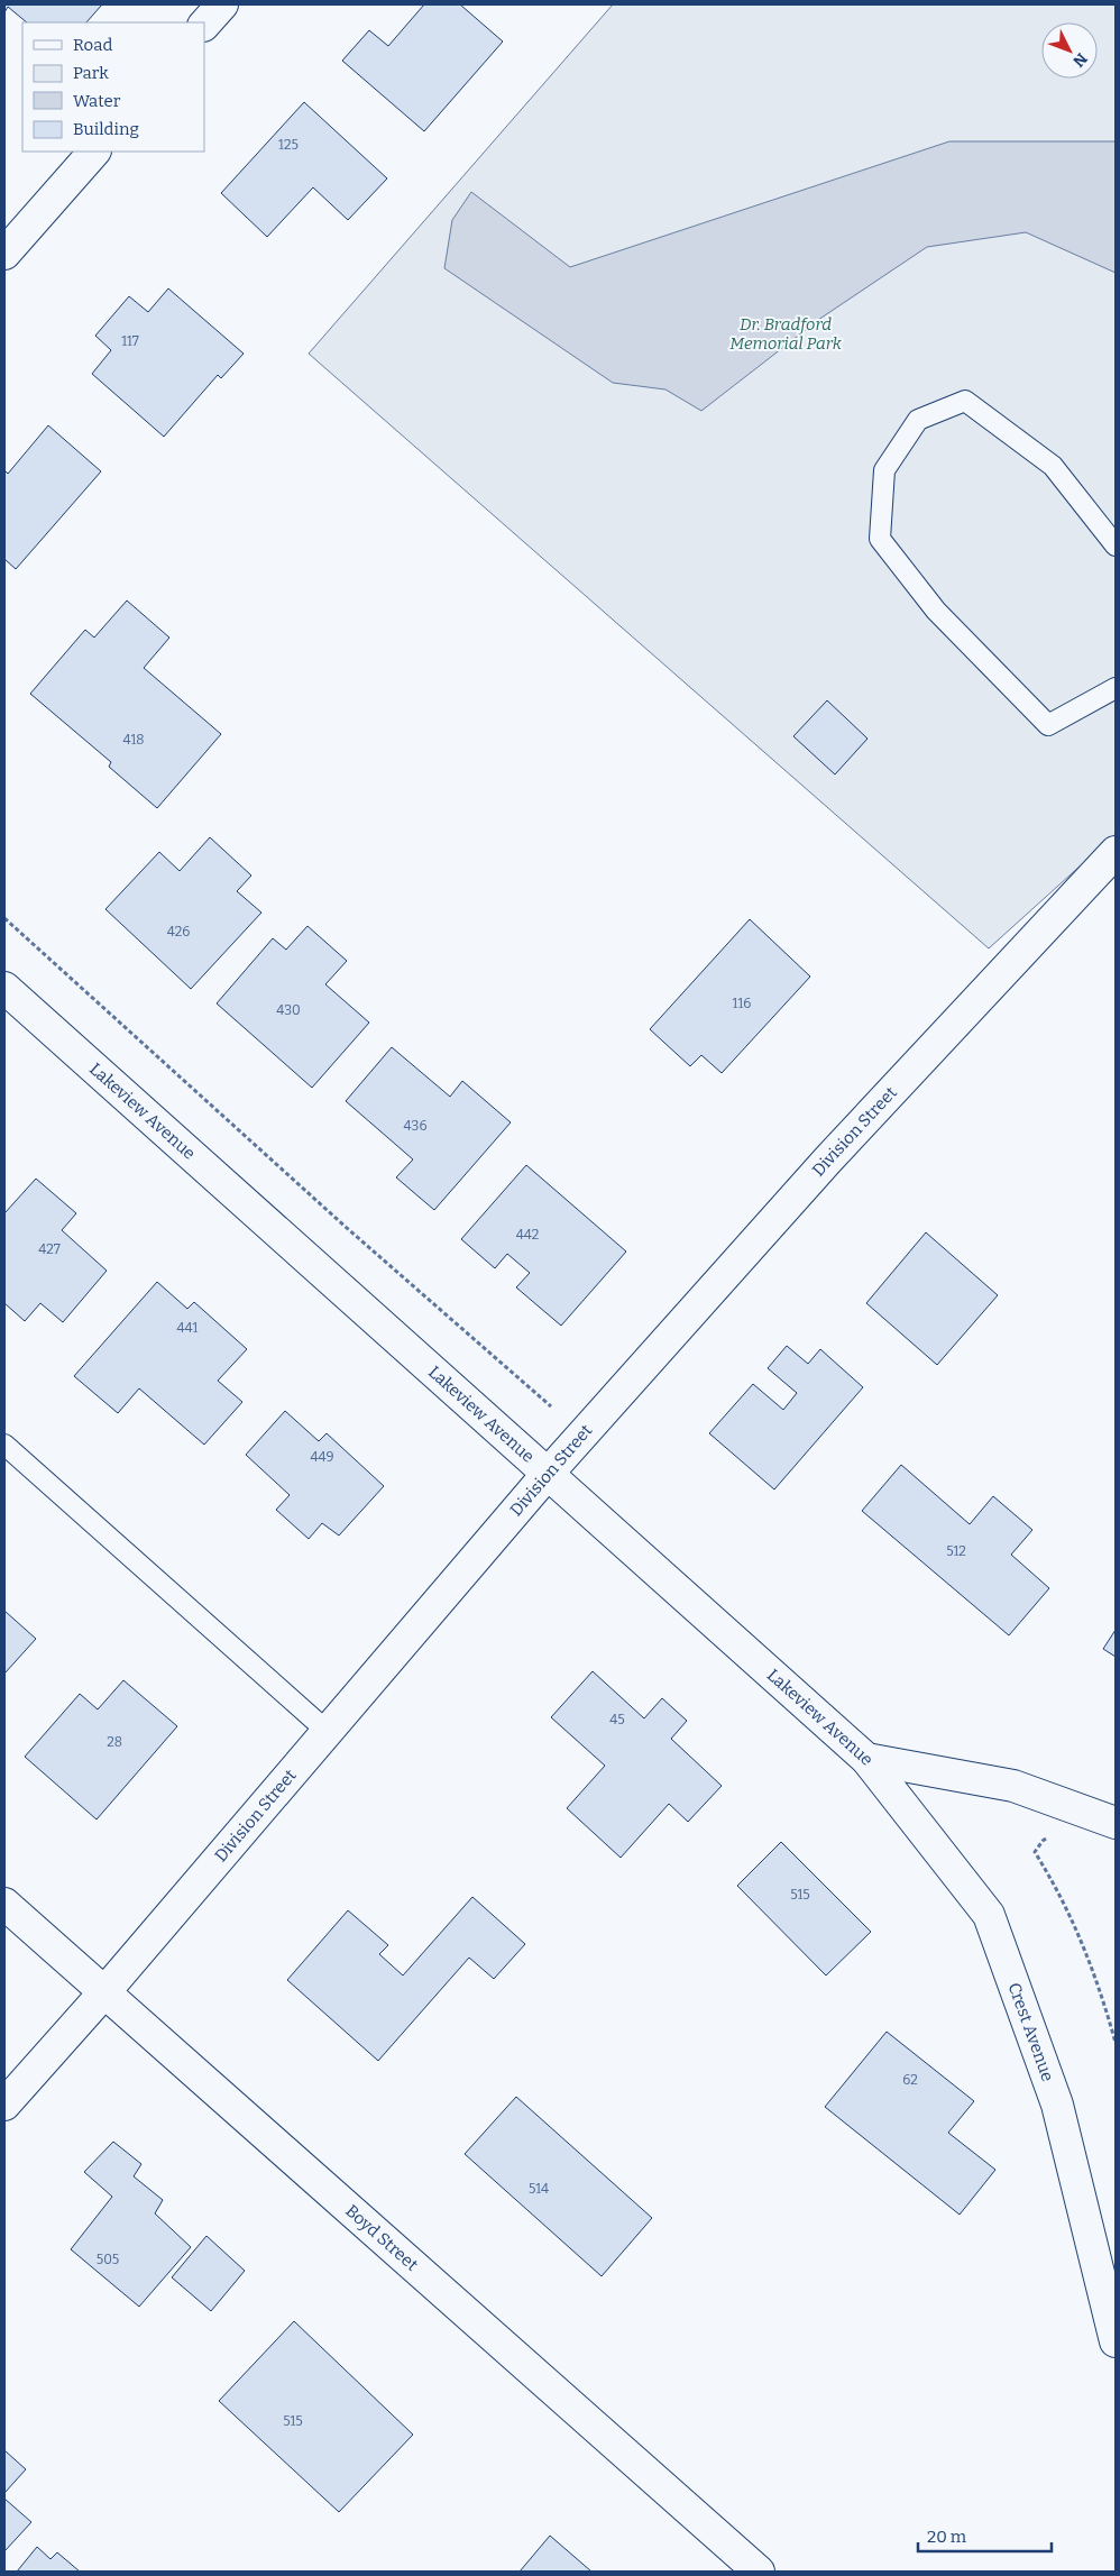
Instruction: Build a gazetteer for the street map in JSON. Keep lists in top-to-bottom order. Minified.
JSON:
{"streets":{"street":["Lakeview Avenue","Division Street","Crest Avenue","Boyd Street"]},"crossings":[["Lakeview Avenue","Division Street"],["Lakeview Avenue","Crest Avenue"],["Division Street","Boyd Street"]],"parks":["Dr. Bradford Memorial Park"],"house_numbers":["125","117","418","426","116","430","436","442","427","441","449","512","45","28","515","62","514","505","515"],"legend":["Road","Park","Water","Building"],"scale_bar":"20 m","north":"bottom right"}
